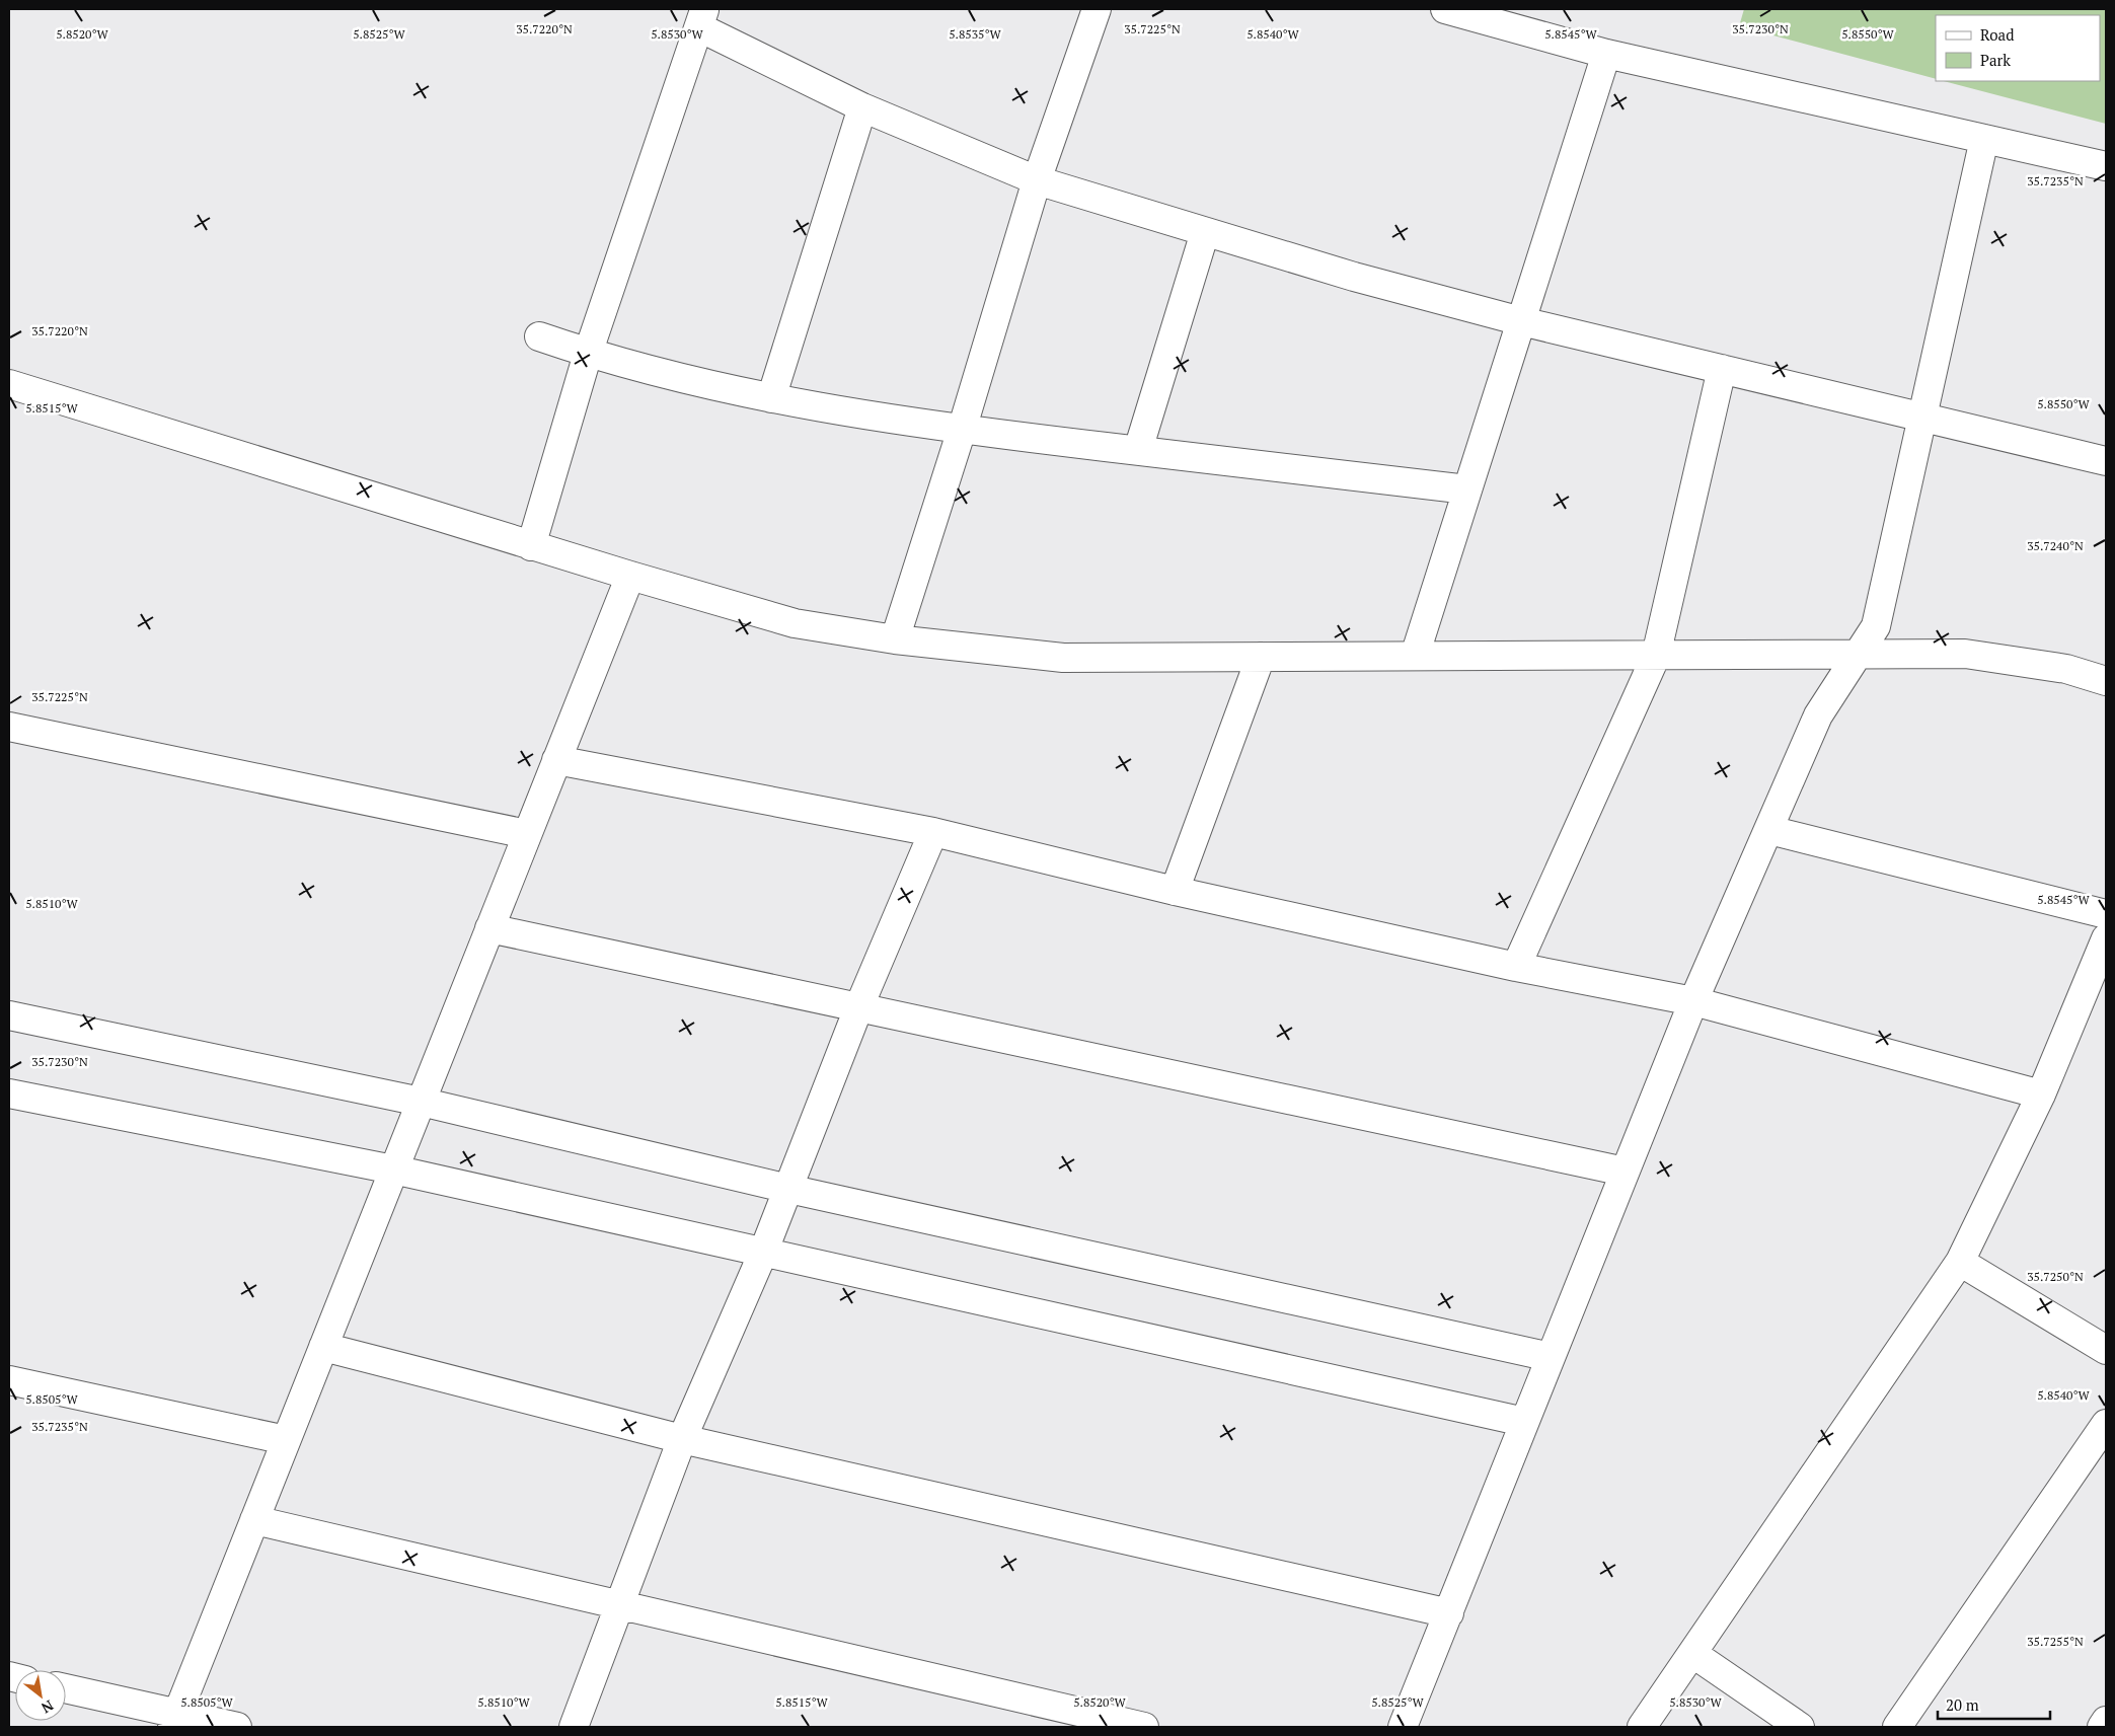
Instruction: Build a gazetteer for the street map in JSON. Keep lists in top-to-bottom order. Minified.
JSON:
{"legend":["Road","Park"],"scale_bar":"20 m","north":"bottom right","coordinates":["35.7220°N","35.7225°N","35.7230°N","5.8520°W","5.8525°W","5.8530°W","5.8535°W","5.8540°W","5.8545°W","5.8550°W","35.7235°N","5.8515°W","35.7240°N","5.8510°W","35.7250°N","5.8505°W","35.7255°N"]}
